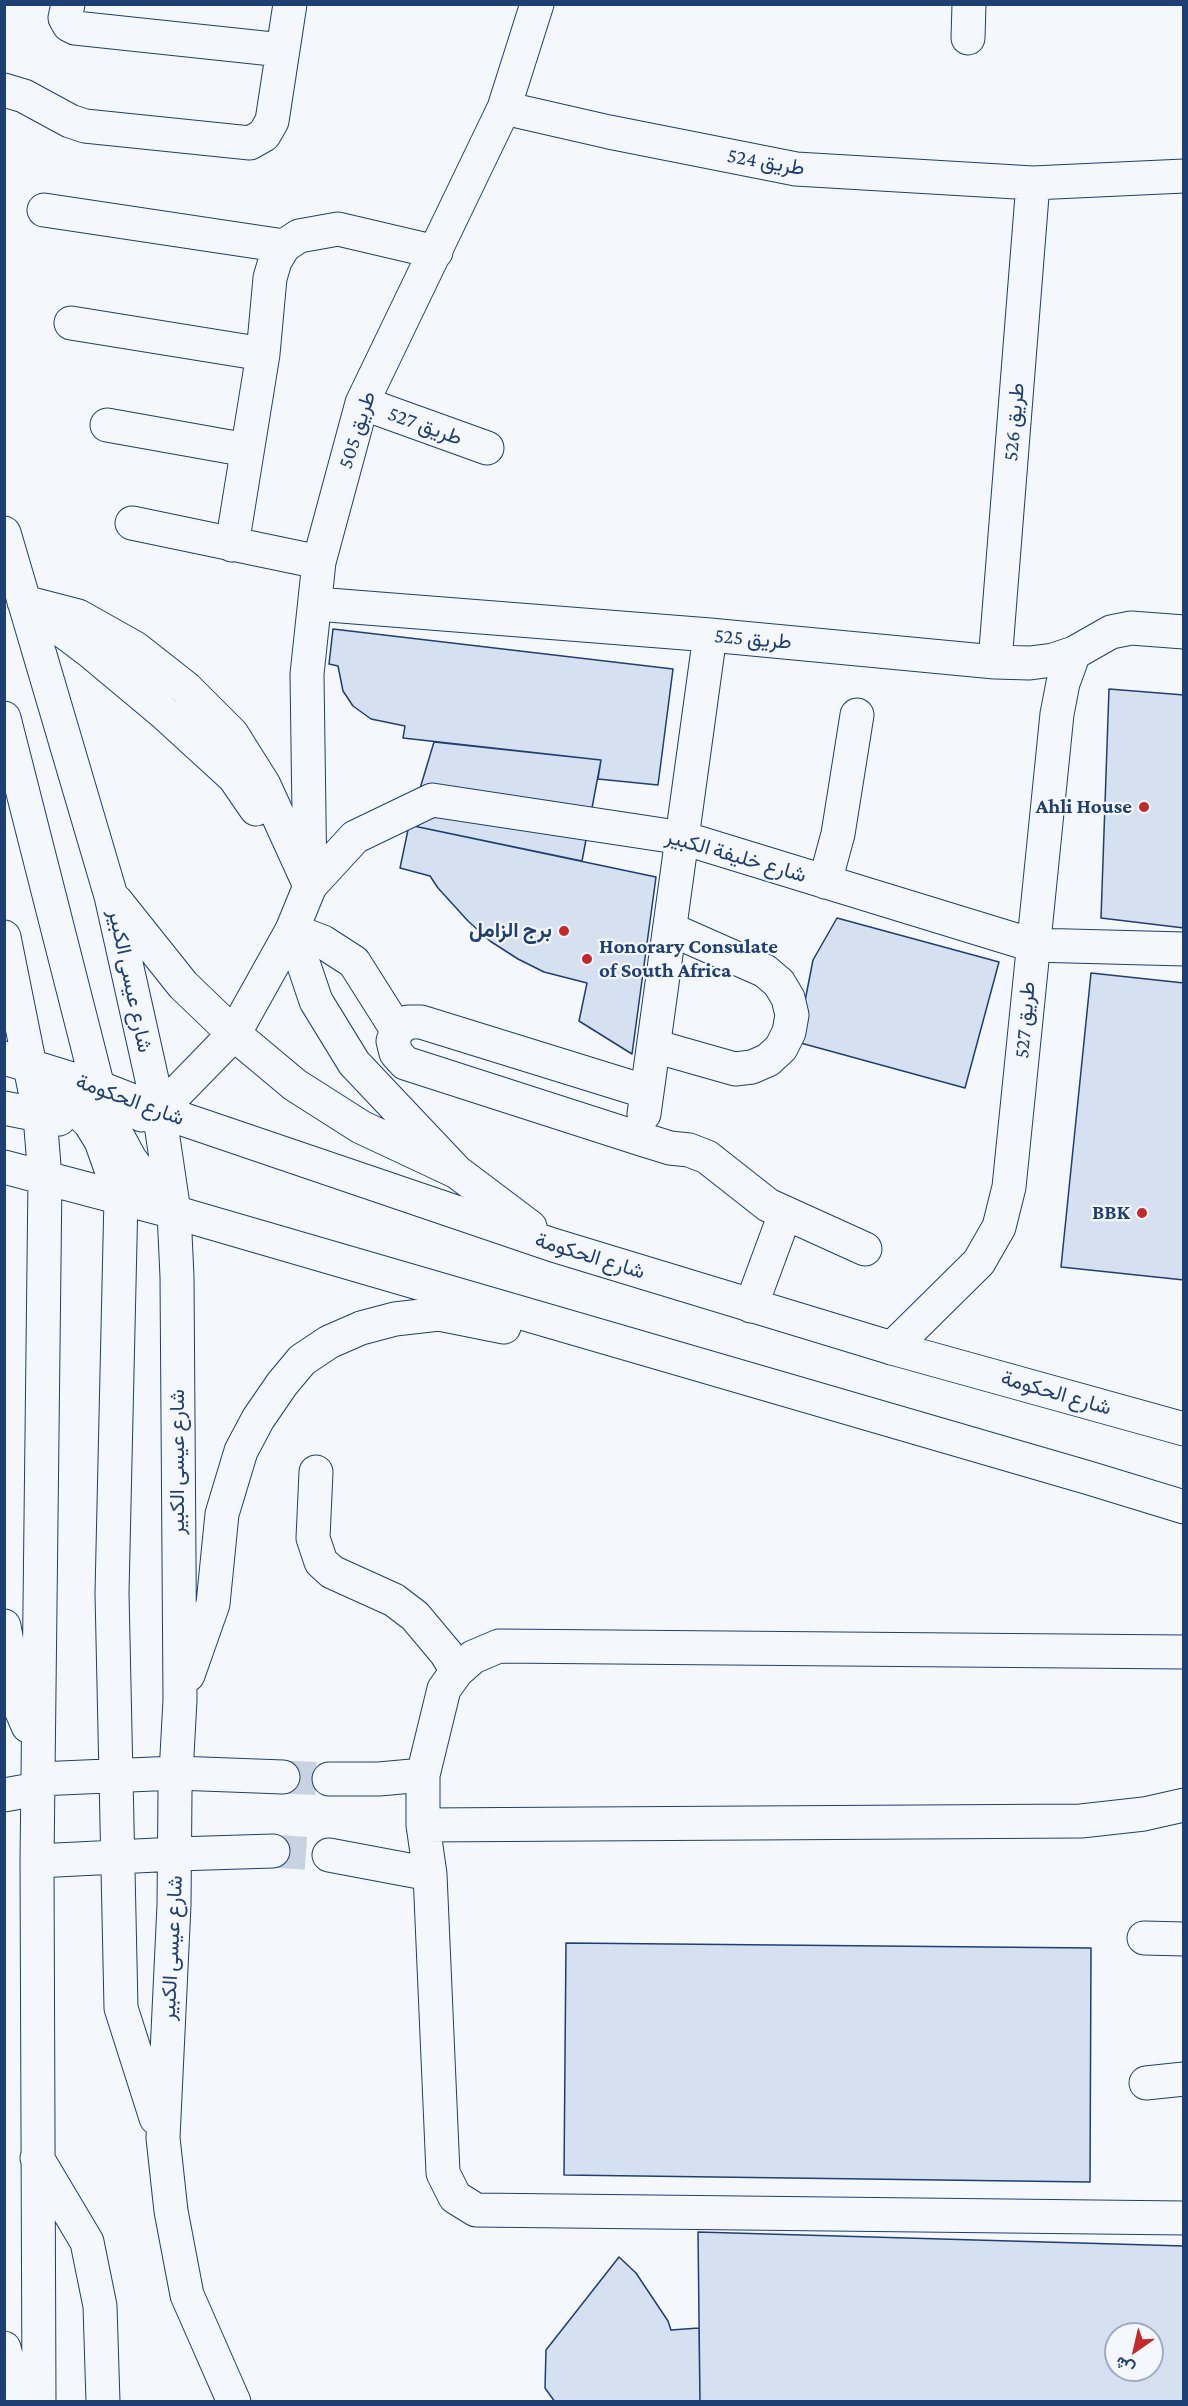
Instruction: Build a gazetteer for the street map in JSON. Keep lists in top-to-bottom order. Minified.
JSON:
{"streets":{"main road":["طريق 524","طريق 526","طريق 527","طريق 505","طريق 525","شارع خليفة الكبير","شارع عيسى الكبير","شارع الحكومة"]},"crossings":[["طريق 524","طريق 526"],["طريق 524","طريق 505"],["طريق 526","طريق 525"],["طريق 527","طريق 505"],["طريق 527","طريق 525"],["طريق 527","شارع خليفة الكبير"],["طريق 527","شارع الحكومة"],["طريق 505","طريق 525"],["طريق 505","شارع خليفة الكبير"],["شارع عيسى الكبير","شارع الحكومة"]],"places":["Ahli House","برج الزامل","Honorary Consulate of South Africa","BBK"],"north":"bottom left"}
